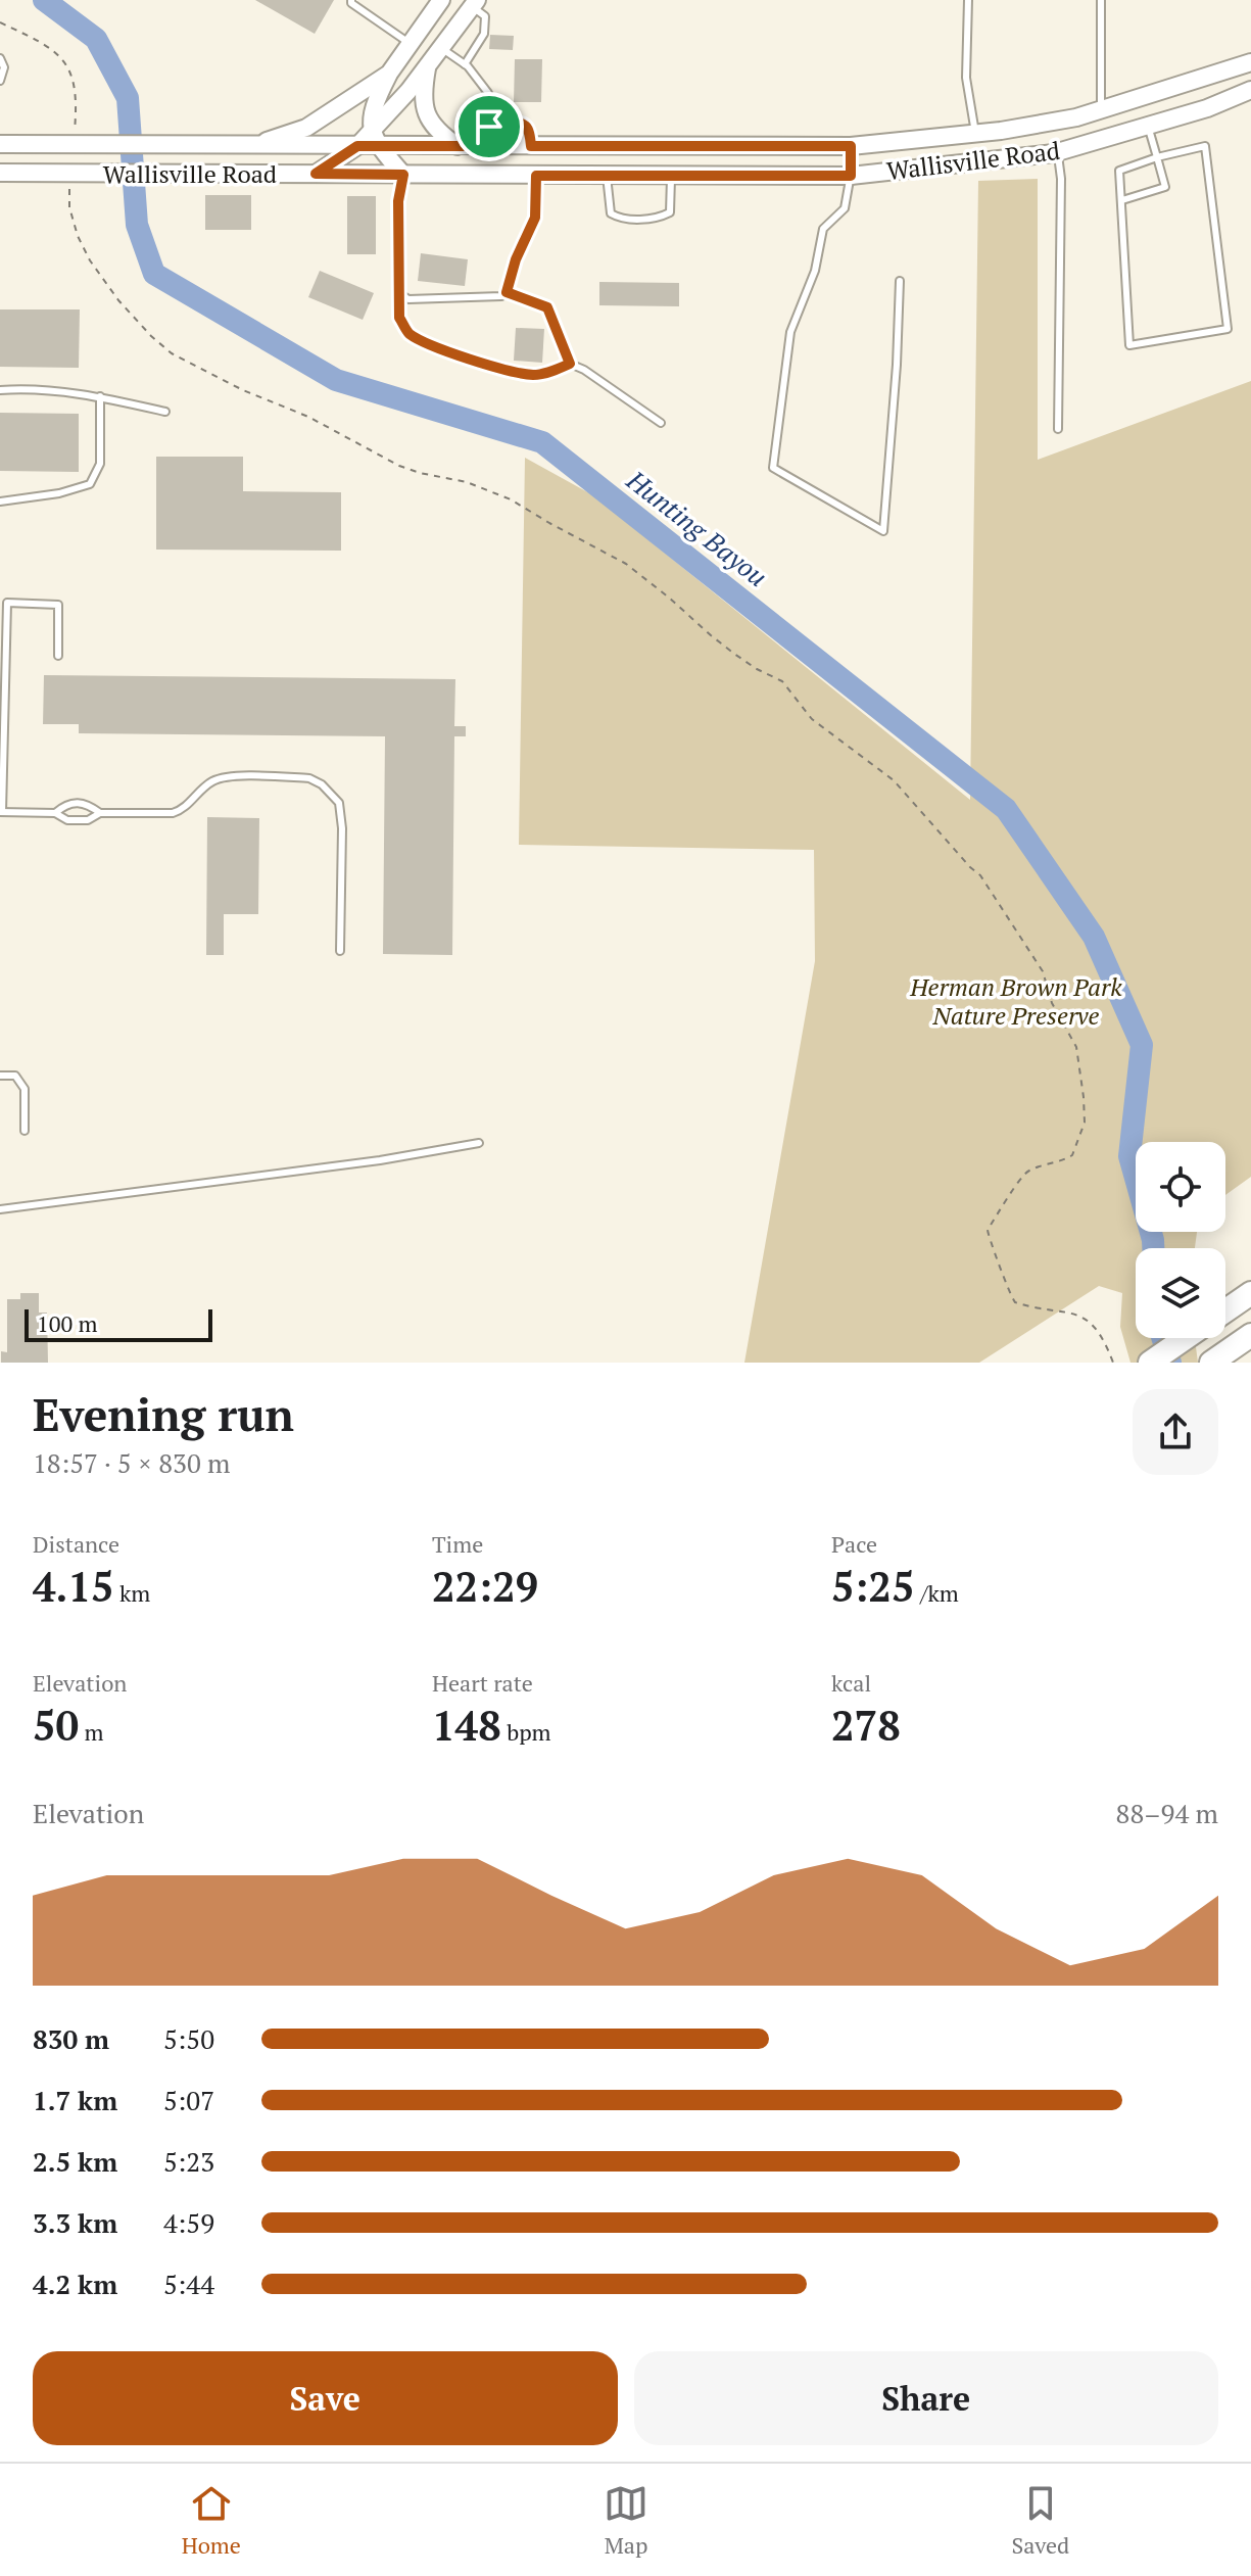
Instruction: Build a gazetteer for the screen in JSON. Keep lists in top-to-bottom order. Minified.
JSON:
{"streets":{"main road":["Wallisville Road"]},"water":["Hunting Bayou"],"parks":["Herman Brown Park Nature Preserve"],"scale_bar":"100 m","page":{"scale":"100 m","heading":["Evening run","18:57 · 5 × 830 m"],"stats":[["Distance","4.15 km"],["Time","22:29"],["Pace","5:25 /km"],["Elevation","50 m"],["Heart rate","148 bpm"],["kcal","278"]],"chart":["Elevation","88–94 m"],"list":[{"name":"830 m","note":"5:50"},{"name":"1.7 km","note":"5:07"},{"name":"2.5 km","note":"5:23"},{"name":"3.3 km","note":"4:59"},{"name":"4.2 km","note":"5:44"}],"buttons":["Save","Share"],"tabs":["Home","Map","Saved"]}}
